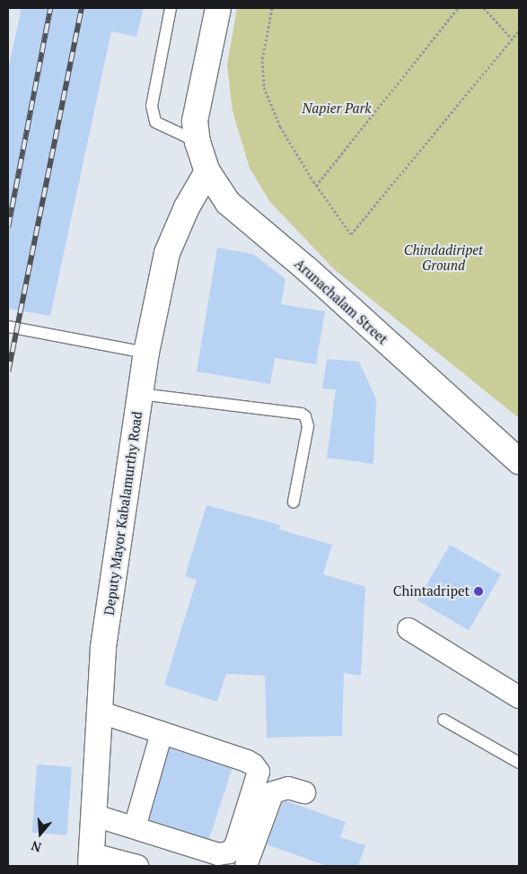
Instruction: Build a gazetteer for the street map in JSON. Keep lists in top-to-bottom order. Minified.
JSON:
{"streets":{"street":["Arunachalam Street","Deputy Mayor Kabalamurthy Road"]},"crossings":[["Arunachalam Street","Deputy Mayor Kabalamurthy Road"]],"parks":["Napier Park","Chindadiripet Ground"],"places":["Chintadripet"],"north":"bottom"}
